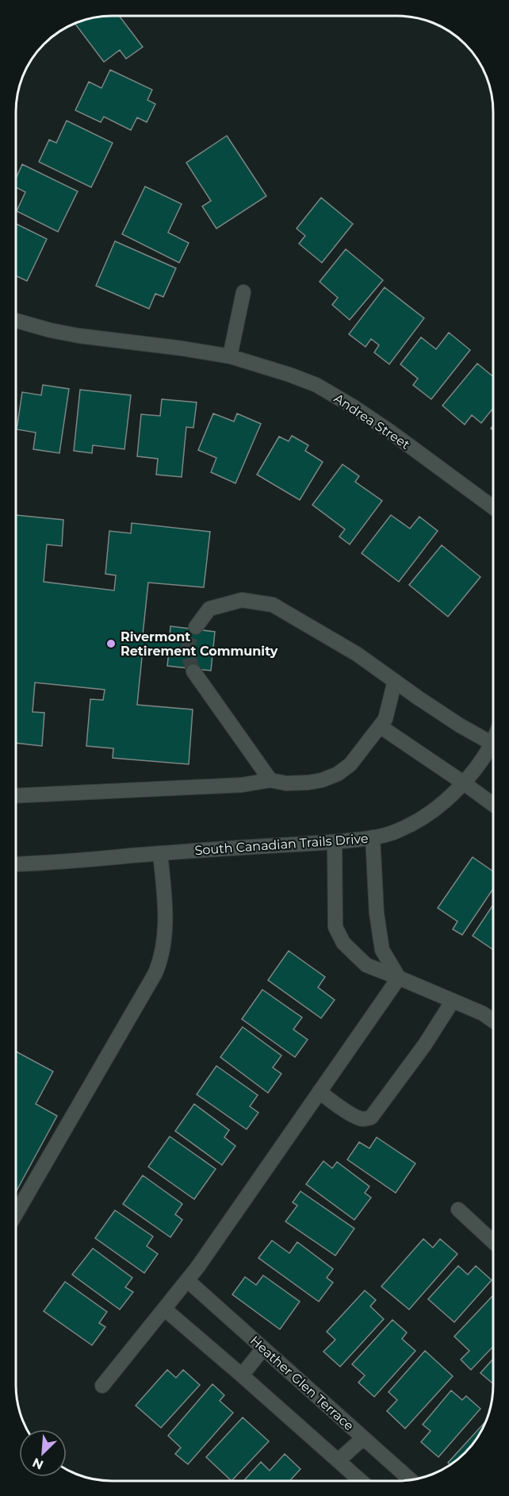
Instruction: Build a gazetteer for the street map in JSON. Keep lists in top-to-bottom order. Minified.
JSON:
{"streets":{"street":["Andrea Street","South Canadian Trails Drive","Heather Glen Terrace"]},"places":["Rivermont Retirement Community"],"north":"bottom left"}
